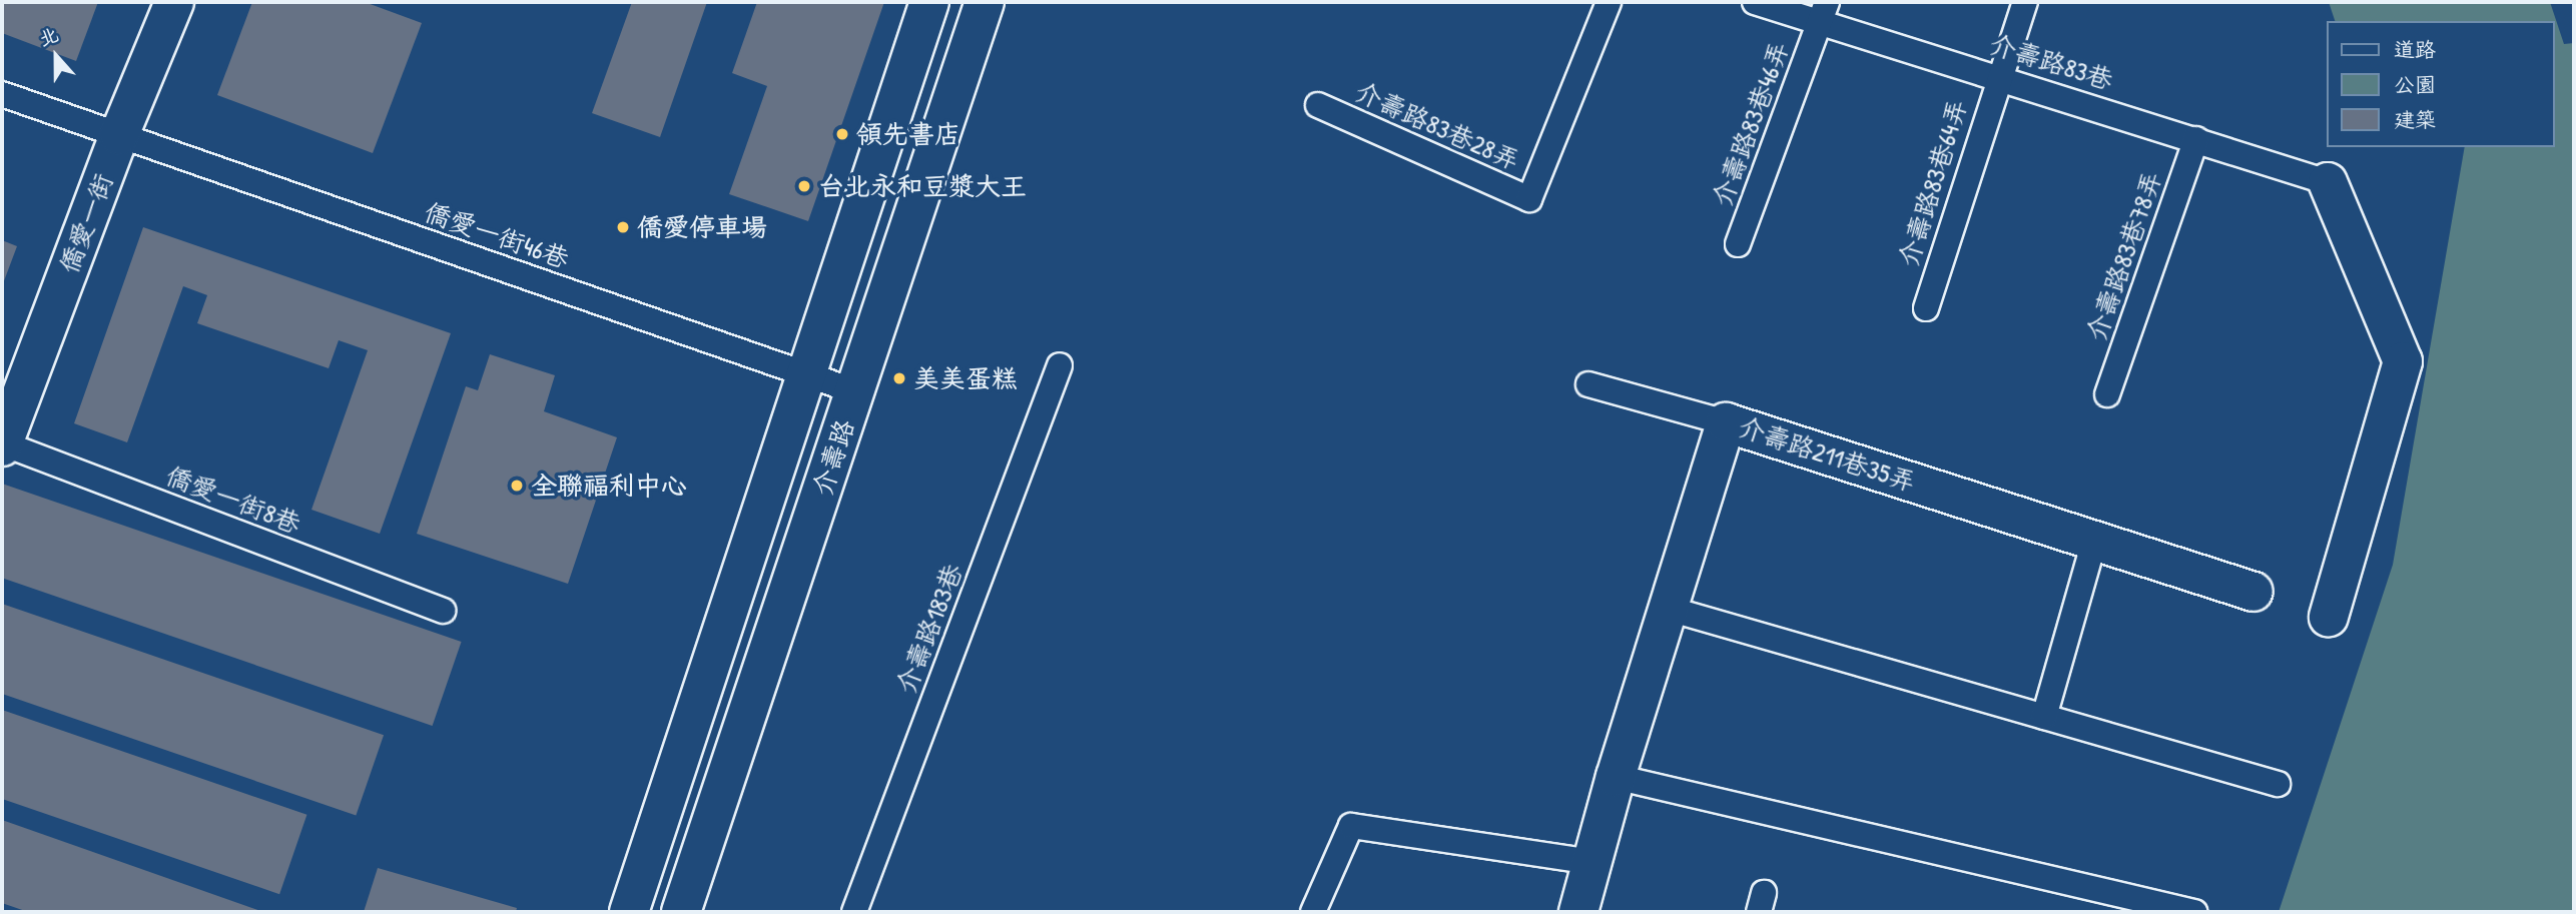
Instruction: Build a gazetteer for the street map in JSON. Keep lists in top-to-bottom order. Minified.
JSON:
{"streets":{"street":["僑愛一街","介壽路211巷35弄","介壽路"],"lane":["介壽路83巷","介壽路83巷46弄","介壽路83巷28弄","介壽路83巷64弄","僑愛一街46巷","介壽路83巷78弄","僑愛一街8巷","介壽路183巷"]},"crossings":[["介壽路83巷","介壽路83巷46弄"],["介壽路83巷","介壽路83巷64弄"],["介壽路83巷","介壽路83巷78弄"],["僑愛一街","僑愛一街46巷"],["僑愛一街","僑愛一街8巷"],["僑愛一街46巷","介壽路"]],"places":["領先書店","台北永和豆漿大王","僑愛停車場","美美蛋糕","全聯福利中心"],"legend":["道路","公園","建築"],"north":"top"}
